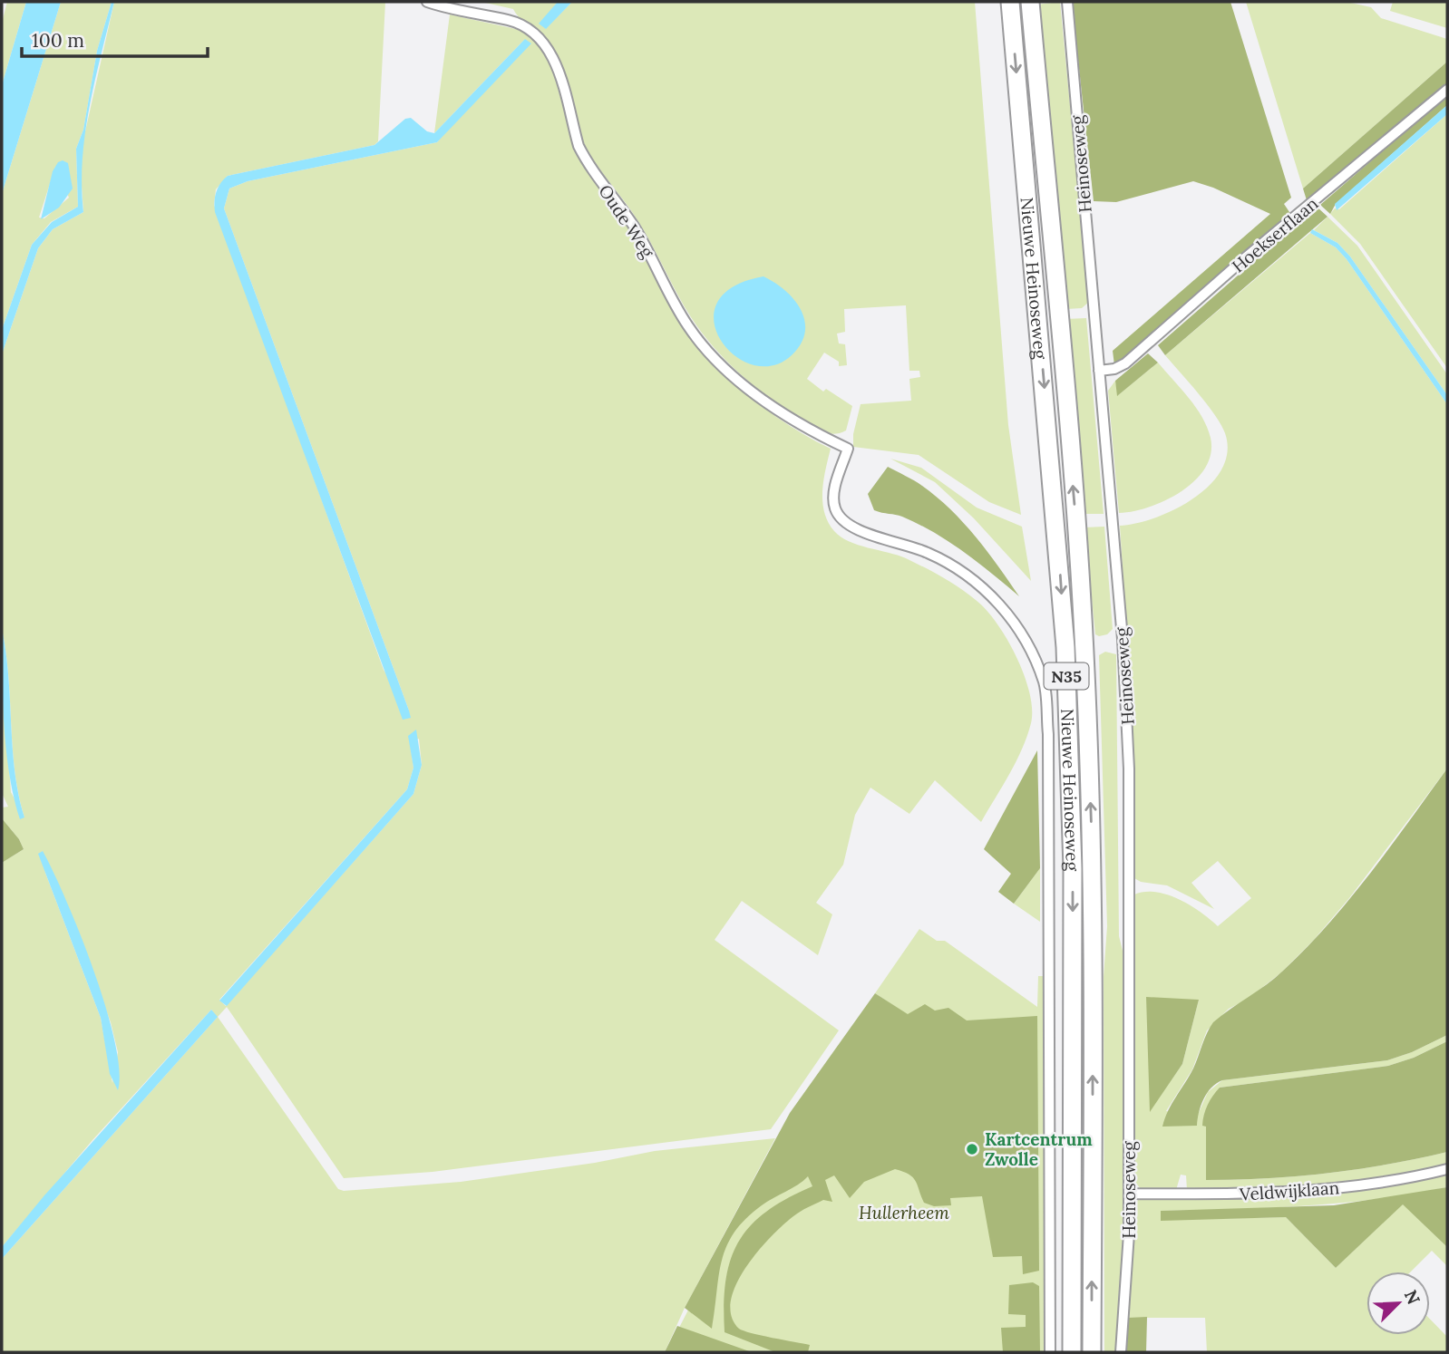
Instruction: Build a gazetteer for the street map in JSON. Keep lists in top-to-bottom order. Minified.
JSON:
{"streets":{"highway":["Nieuwe Heinoseweg","N35"],"street":["Heinoseweg","Oude Weg","Hoekserflaan","Veldwijklaan"]},"crossings":[["Heinoseweg","Hoekserflaan"],["Heinoseweg","Veldwijklaan"]],"parks":["Hullerheem"],"places":["Kartcentrum Zwolle"],"scale_bar":"100 m","north":"top right"}
